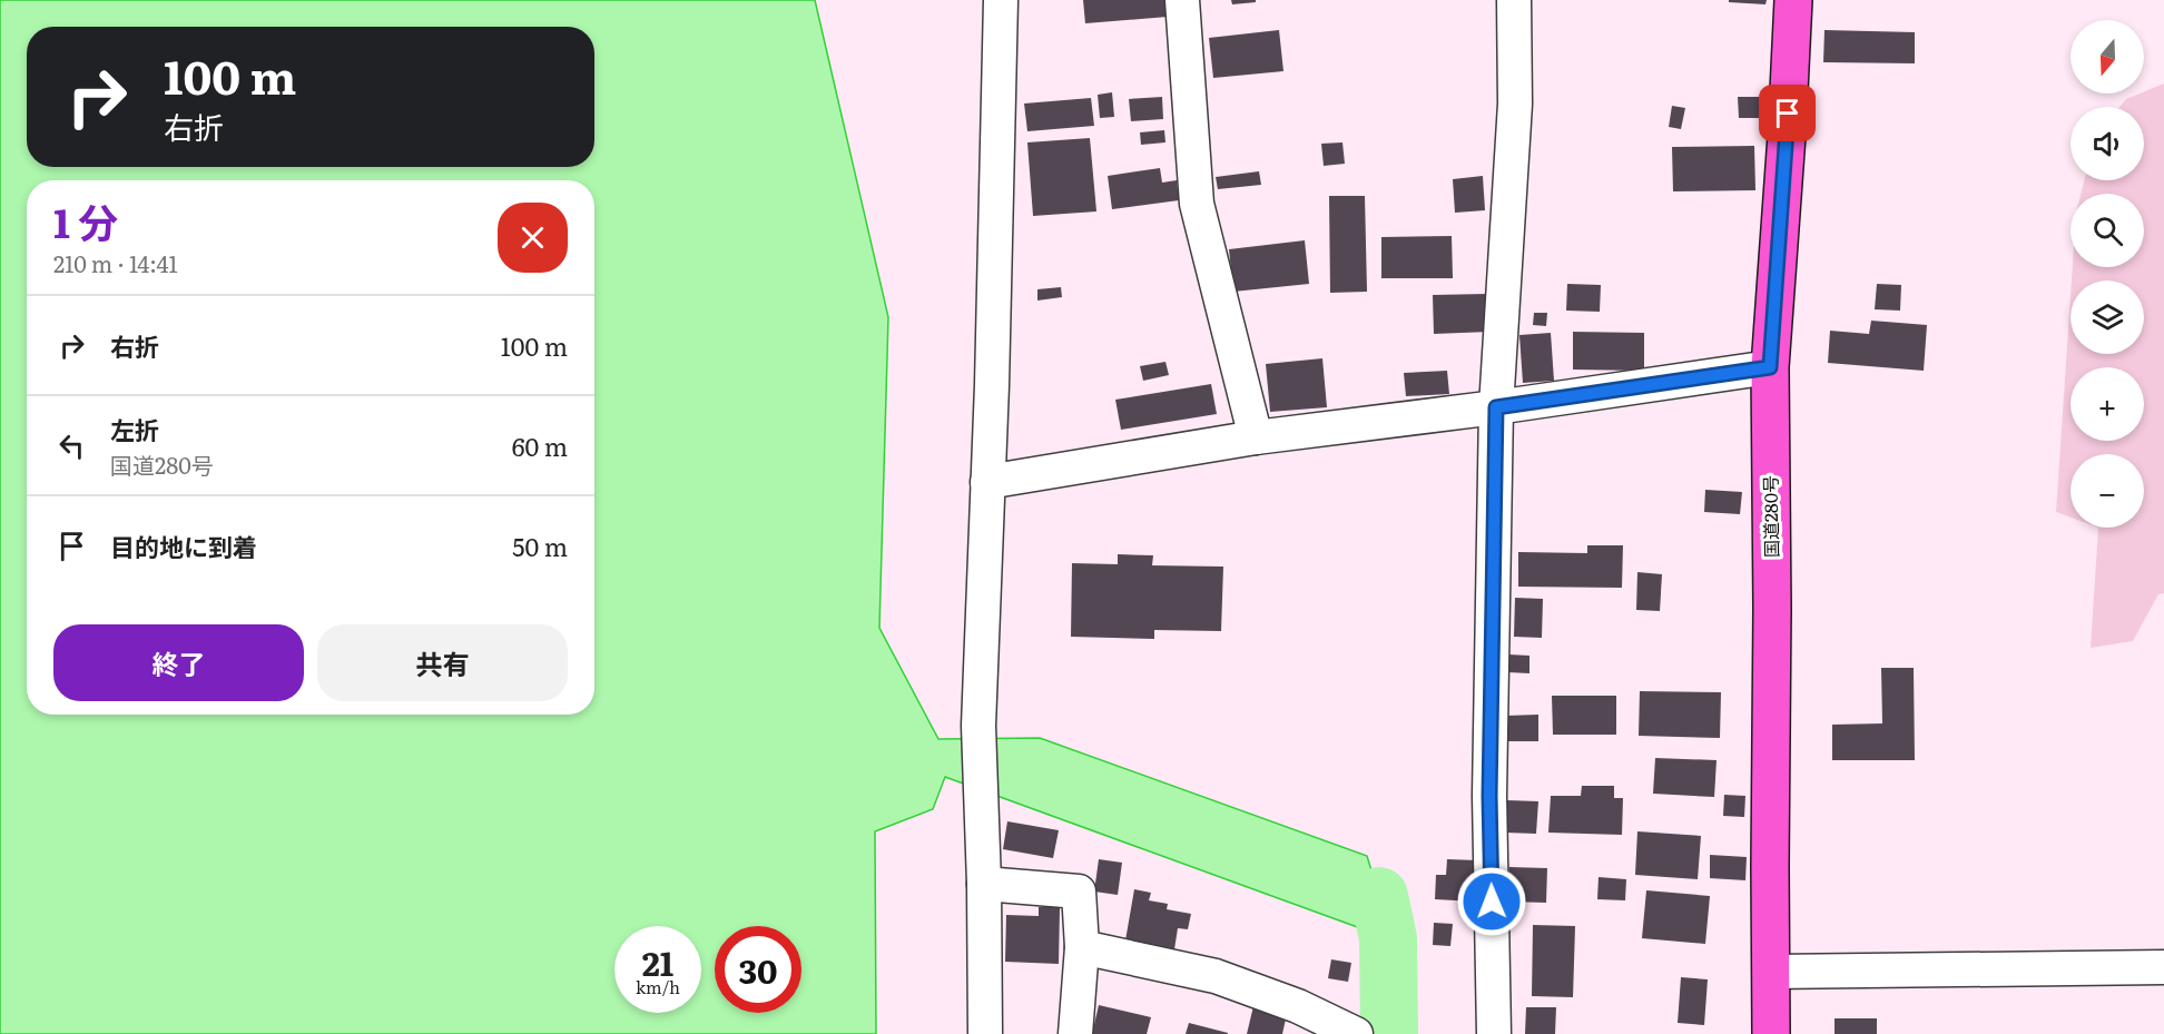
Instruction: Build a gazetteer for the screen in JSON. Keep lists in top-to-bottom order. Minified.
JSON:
{"streets":{"highway":["国道280号"]},"north":"bottom","page":{"map_buttons":["+","−"],"turn":["100 m","右折"],"heading":["1 分","210 m · 14:41"],"list":[{"name":"右折","value":"100 m"},{"name":"左折","note":"国道280号","value":"60 m"},{"name":"目的地に到着","value":"50 m"}],"buttons":["終了","共有"],"speed":"21 km/h","limit":"30"}}
